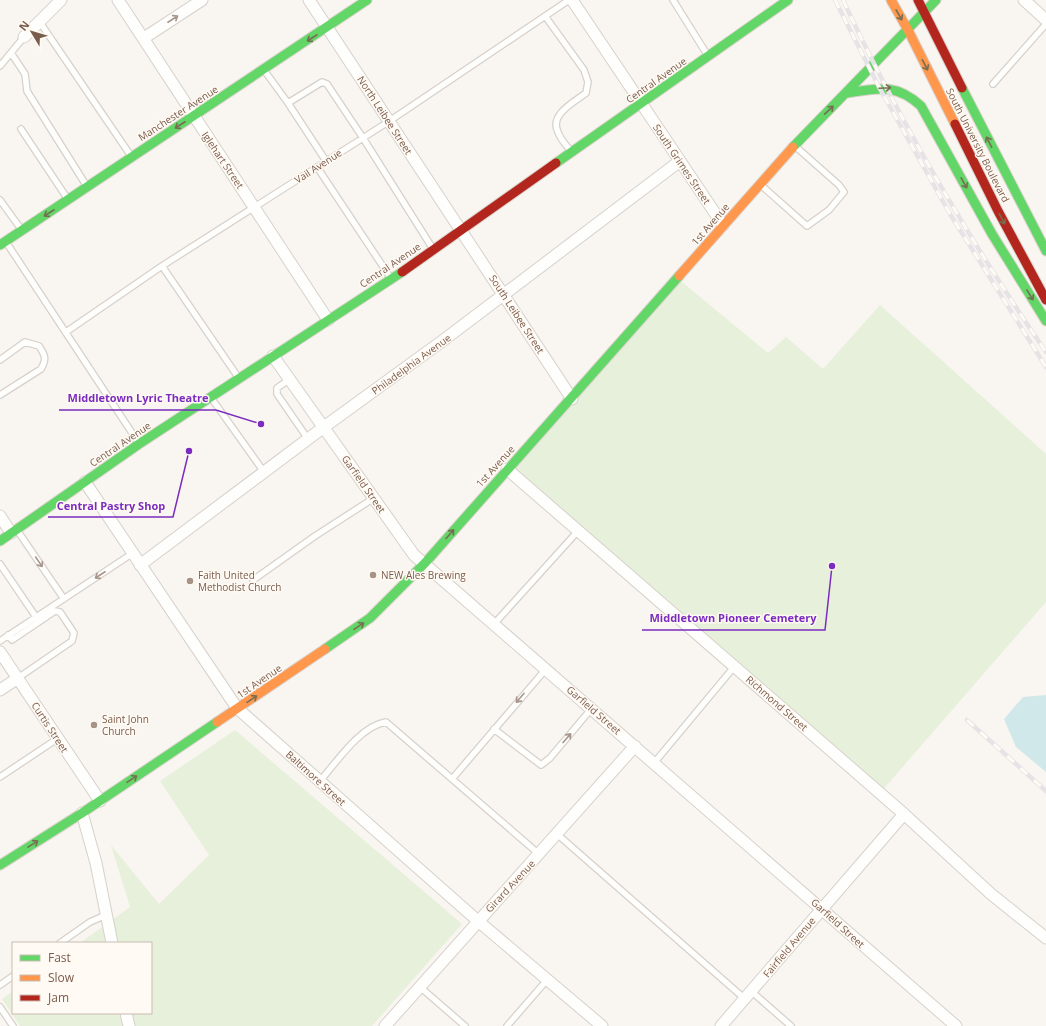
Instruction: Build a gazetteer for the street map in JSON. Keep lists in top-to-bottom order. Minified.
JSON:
{"streets":{"main road":["Central Avenue","Manchester Avenue","South University Boulevard","1st Avenue"],"street":["North Leibee Street","Iglehart Street","South Grimes Street","South Leibee Street","Philadelphia Avenue","Garfield Street","Richmond Street","Curtis Street","Baltimore Street","Girard Avenue","Fairfield Avenue"],"lane":["Vail Avenue"]},"crossings":[["Central Avenue","North Leibee Street"],["Central Avenue","Iglehart Street"],["Central Avenue","South Grimes Street"],["Central Avenue","South Leibee Street"],["Central Avenue","Garfield Street"],["Central Avenue","Baltimore Street"],["Manchester Avenue","North Leibee Street"],["Manchester Avenue","Iglehart Street"],["North Leibee Street","Vail Avenue"],["North Leibee Street","South Leibee Street"],["South University Boulevard","1st Avenue"],["Iglehart Street","Vail Avenue"],["South Grimes Street","Vail Avenue"],["South Grimes Street","1st Avenue"],["South Grimes Street","Philadelphia Avenue"],["1st Avenue","South Leibee Street"],["1st Avenue","Garfield Street"],["1st Avenue","Richmond Street"],["1st Avenue","Curtis Street"],["1st Avenue","Baltimore Street"],["South Leibee Street","Philadelphia Avenue"],["Philadelphia Avenue","Garfield Street"],["Philadelphia Avenue","Baltimore Street"],["Garfield Street","Girard Avenue"],["Garfield Street","Fairfield Avenue"],["Richmond Street","Fairfield Avenue"],["Baltimore Street","Girard Avenue"]],"one_way":["Manchester Avenue","1st Avenue"],"places":["Middletown Lyric Theatre","Central Pastry Shop","Middletown Pioneer Cemetery","NEW Ales Brewing","Faith United Methodist Church","Saint John Church"],"legend":["Fast","Slow","Jam"],"north":"top left"}
